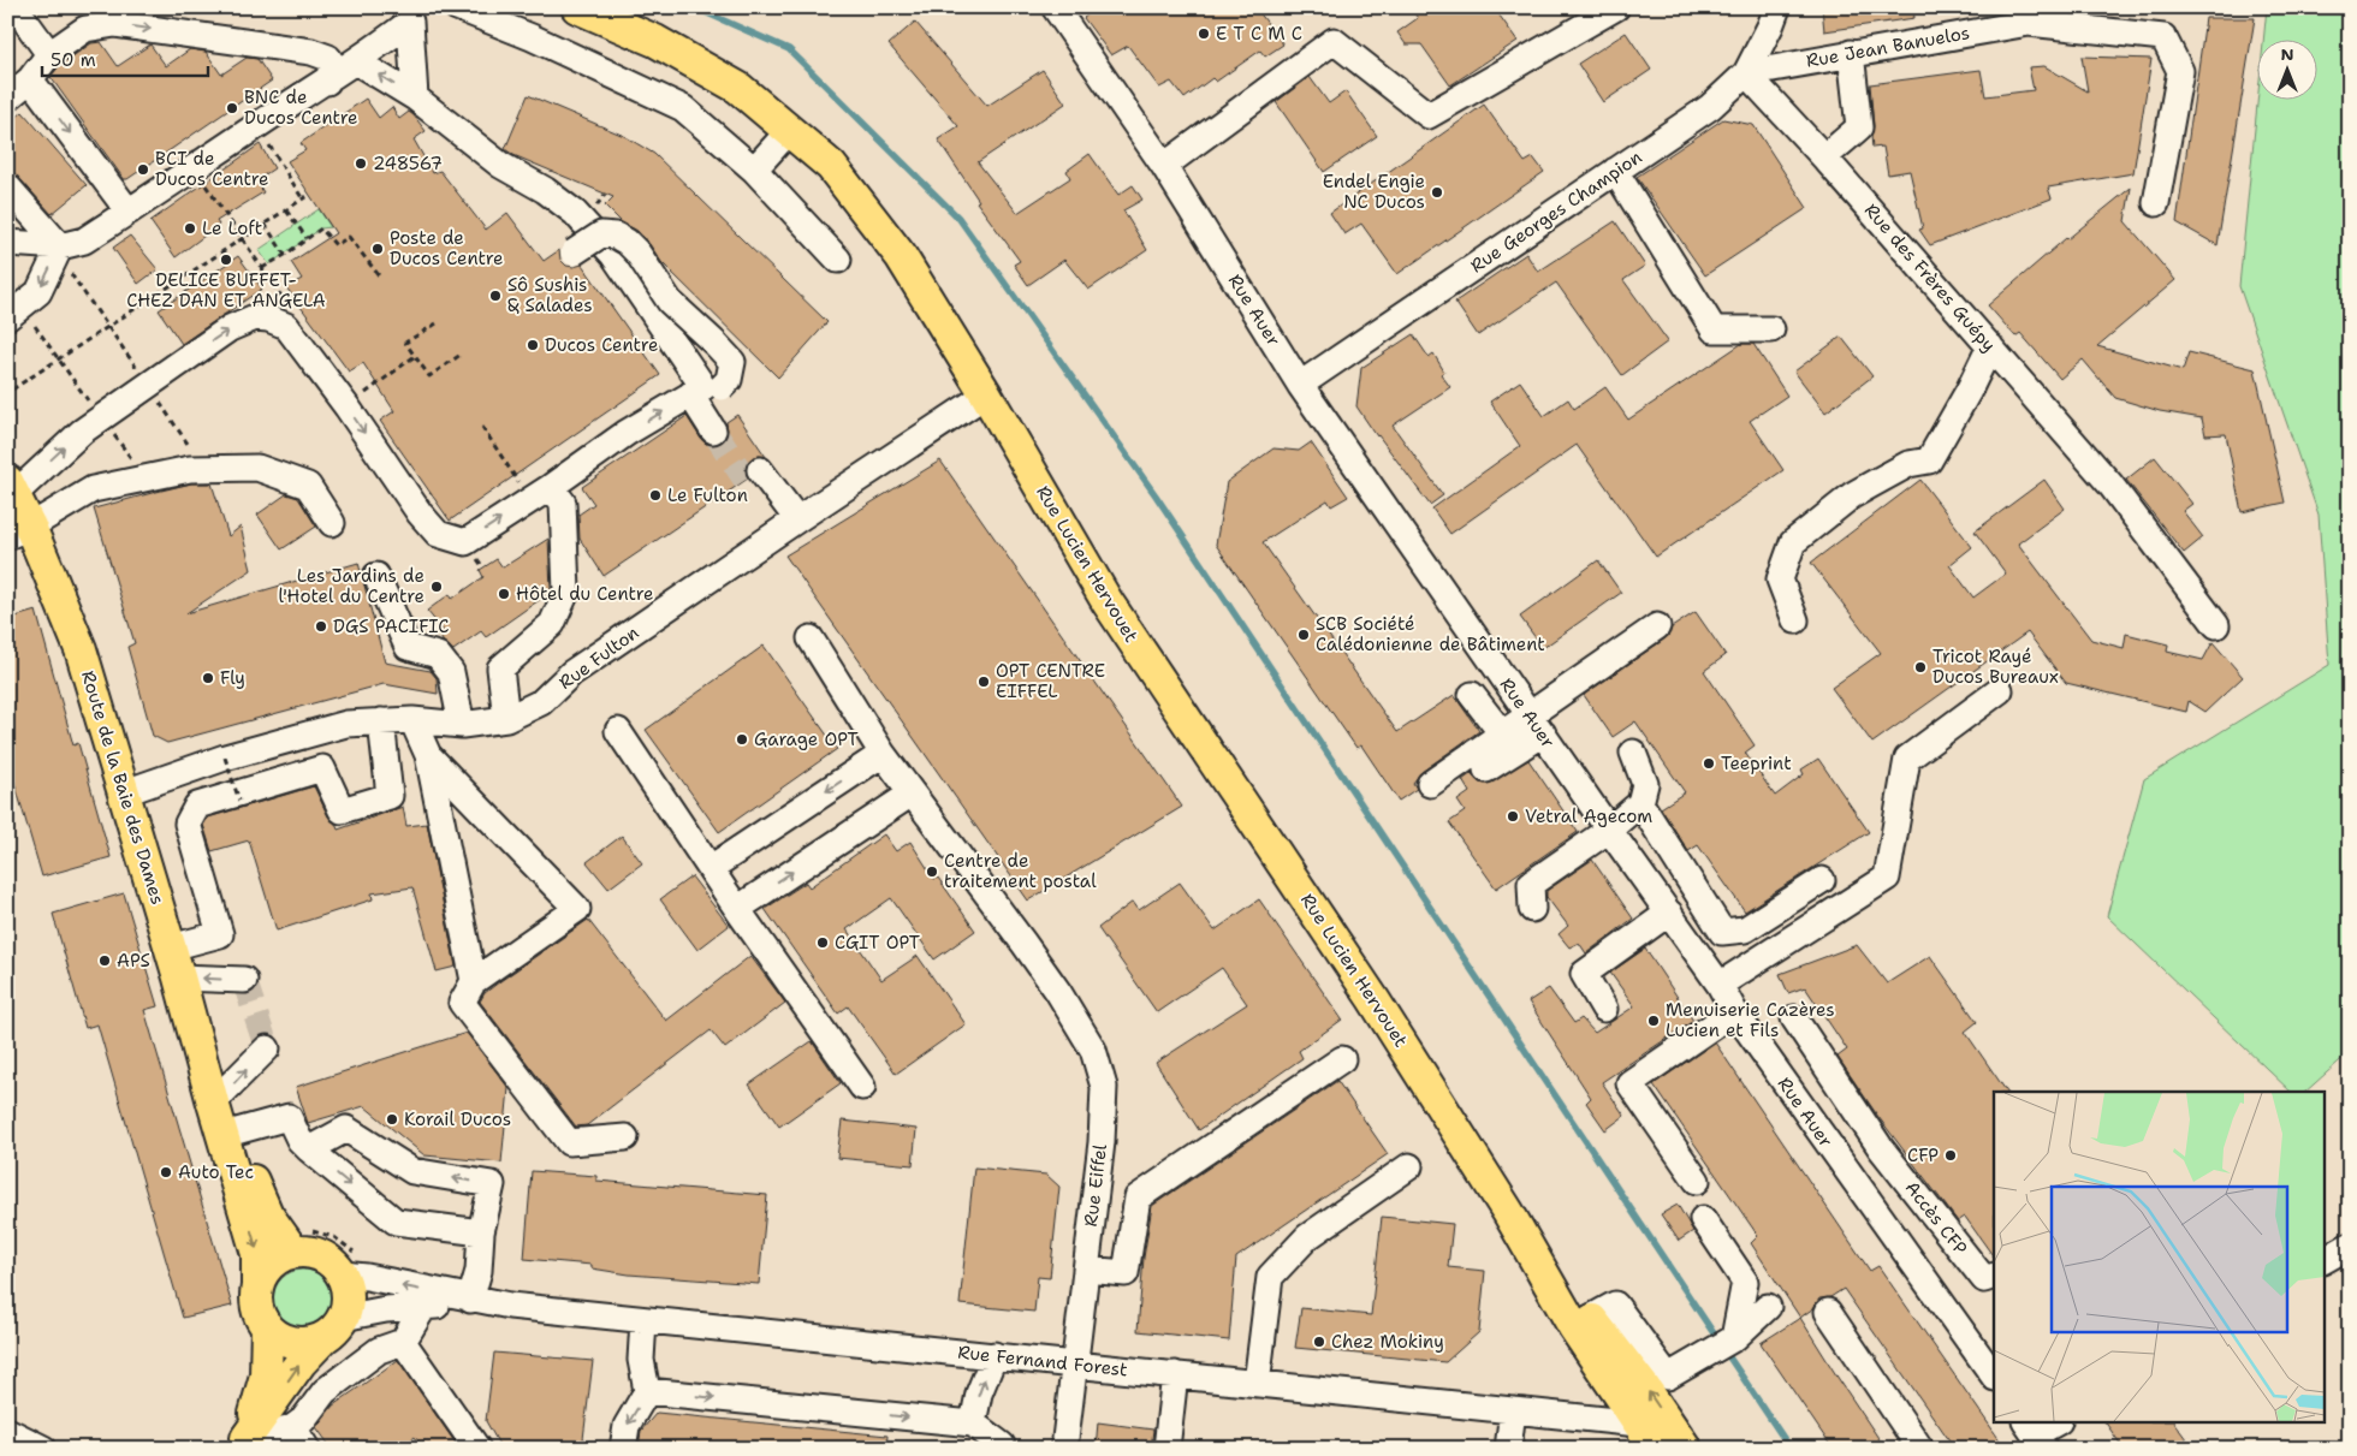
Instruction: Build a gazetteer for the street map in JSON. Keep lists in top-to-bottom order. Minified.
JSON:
{"streets":{"main road":["Rue Lucien Hervouet","Route de la Baie des Dames"],"street":["Rue Jean Banuelos","Rue Georges Champion","Rue des Frères Guépy","Rue Auer","Rue Fulton","Rue Eiffel","Accès CFP","Rue Fernand Forest"]},"crossings":[["Rue Jean Banuelos","Rue Georges Champion"],["Rue Jean Banuelos","Rue des Frères Guépy"],["Rue Georges Champion","Rue des Frères Guépy"],["Rue Georges Champion","Rue Auer"],["Rue Lucien Hervouet","Rue Fulton"],["Rue Lucien Hervouet","Rue Fernand Forest"],["Rue Fulton","Route de la Baie des Dames"],["Route de la Baie des Dames","Rue Fernand Forest"],["Rue Eiffel","Rue Fernand Forest"]],"places":["E T C M C","BNC de Ducos Centre","248567","BCI de Ducos Centre","Endel Engie NC Ducos","Le Loft","Poste de Ducos Centre","DELICE BUFFET- CHEZ DAN ET ANGELA","Sô Sushis & Salades","Ducos Centre","Le Fulton","Les Jardins de l'Hotel du Centre","Hôtel du Centre","DGS PACIFIC","SCB Société Calédonienne de Bâtiment","Tricot Rayé Ducos Bureaux","Fly","OPT CENTRE EIFFEL","Garage OPT","Teeprint","Vetral Agecom","Centre de traitement postal","CGIT OPT","APS","Menuiserie Cazères Lucien et Fils","Korail Ducos","CFP","Auto Tec","Chez Mokiny"],"scale_bar":"50 m","north":"top"}
